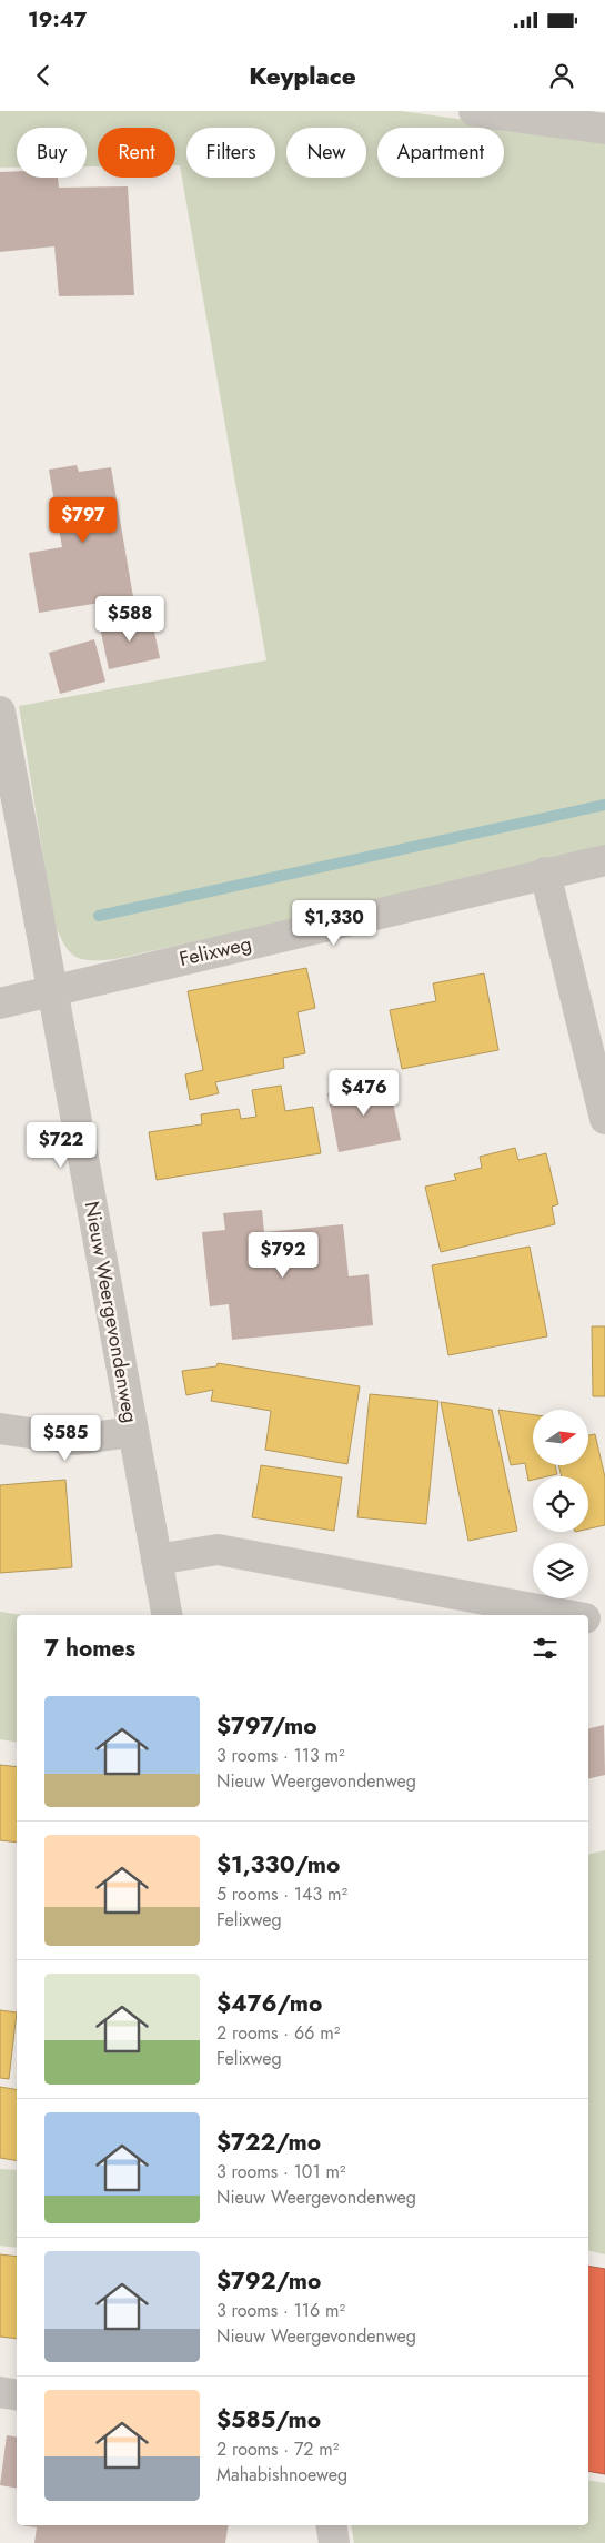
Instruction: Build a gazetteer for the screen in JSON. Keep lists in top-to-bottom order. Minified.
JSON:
{"streets":{"street":["Felixweg","Nieuw Weergevondenweg"]},"crossings":[["Felixweg","Nieuw Weergevondenweg"]],"north":"right","page":{"status":"19:47","header":"Keyplace","chip":["Buy","Rent","Filters","New","Apartment"],"price":["$797","$588","$1,330","$476","$722","$792","$585"],"heading":"7 homes","list":[{"name":"$797/mo","note":"3 rooms · 113 m² · Nieuw Weergevondenweg"},{"name":"$1,330/mo","note":"5 rooms · 143 m² · Felixweg"},{"name":"$476/mo","note":"2 rooms · 66 m² · Felixweg"},{"name":"$722/mo","note":"3 rooms · 101 m² · Nieuw Weergevondenweg"},{"name":"$792/mo","note":"3 rooms · 116 m² · Nieuw Weergevondenweg"},{"name":"$585/mo","note":"2 rooms · 72 m² · Mahabishnoeweg"}]}}
